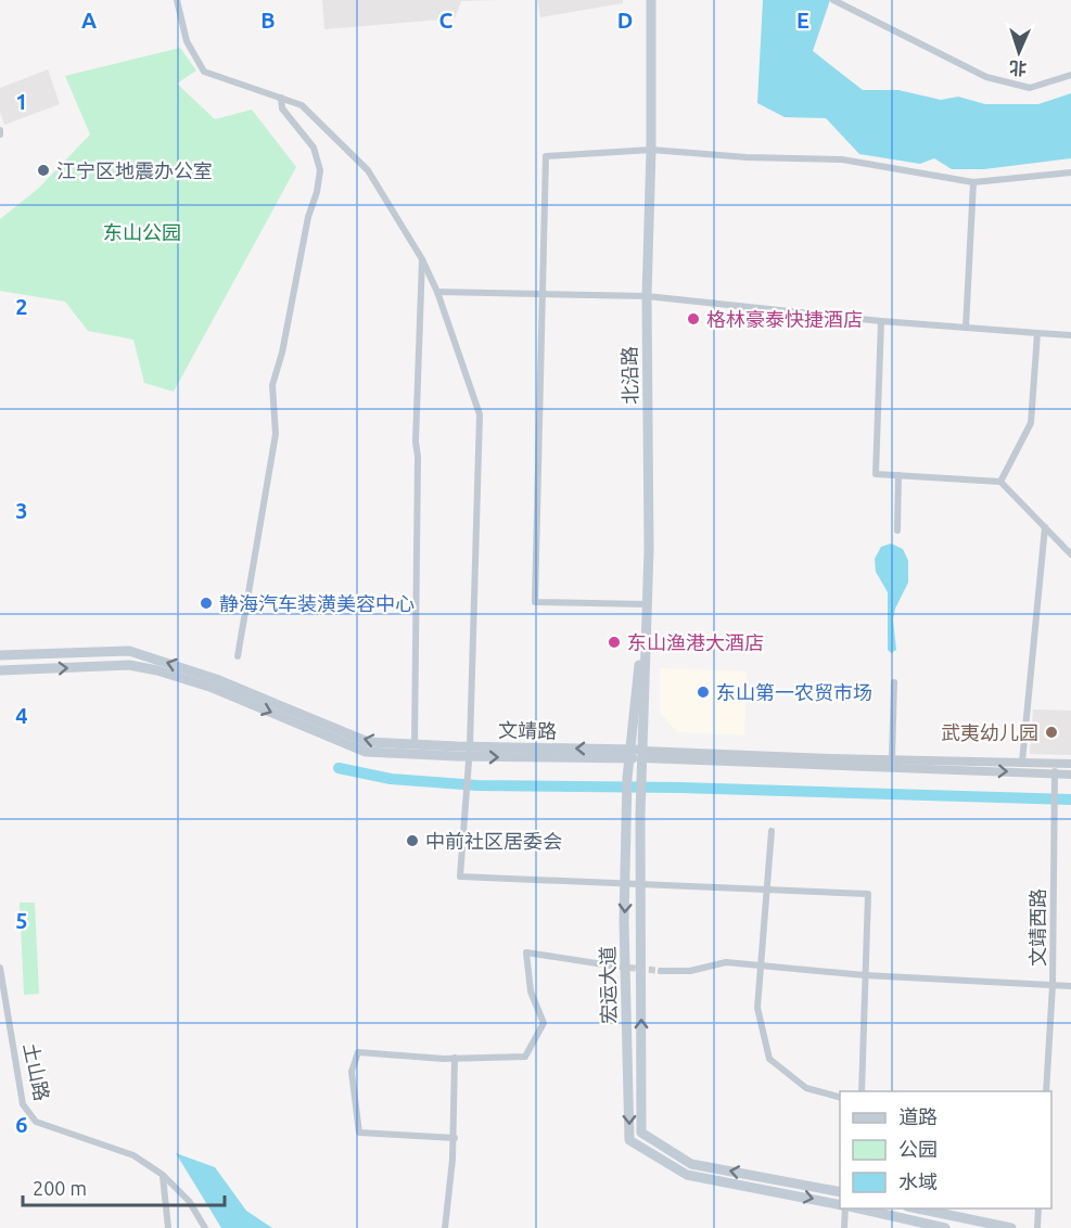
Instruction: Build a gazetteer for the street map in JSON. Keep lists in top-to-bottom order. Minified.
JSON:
{"streets":{"main road":["北沿路","文靖路","宏运大道"],"street":["文靖西路","土山路"]},"crossings":[["北沿路","文靖路"],["北沿路","宏运大道"],["文靖路","文靖西路"],["文靖路","宏运大道"]],"parks":["东山公园"],"places":["江宁区地震办公室","格林豪泰快捷酒店","静海汽车装潢美容中心","东山渔港大酒店","东山第一农贸市场","武夷幼儿园","中前社区居委会"],"legend":["道路","公园","水域"],"scale_bar":"200 m","north":"bottom","grid":{"columns":["A","B","C","D","E"],"rows":["1","2","3","4","5","6"]}}
